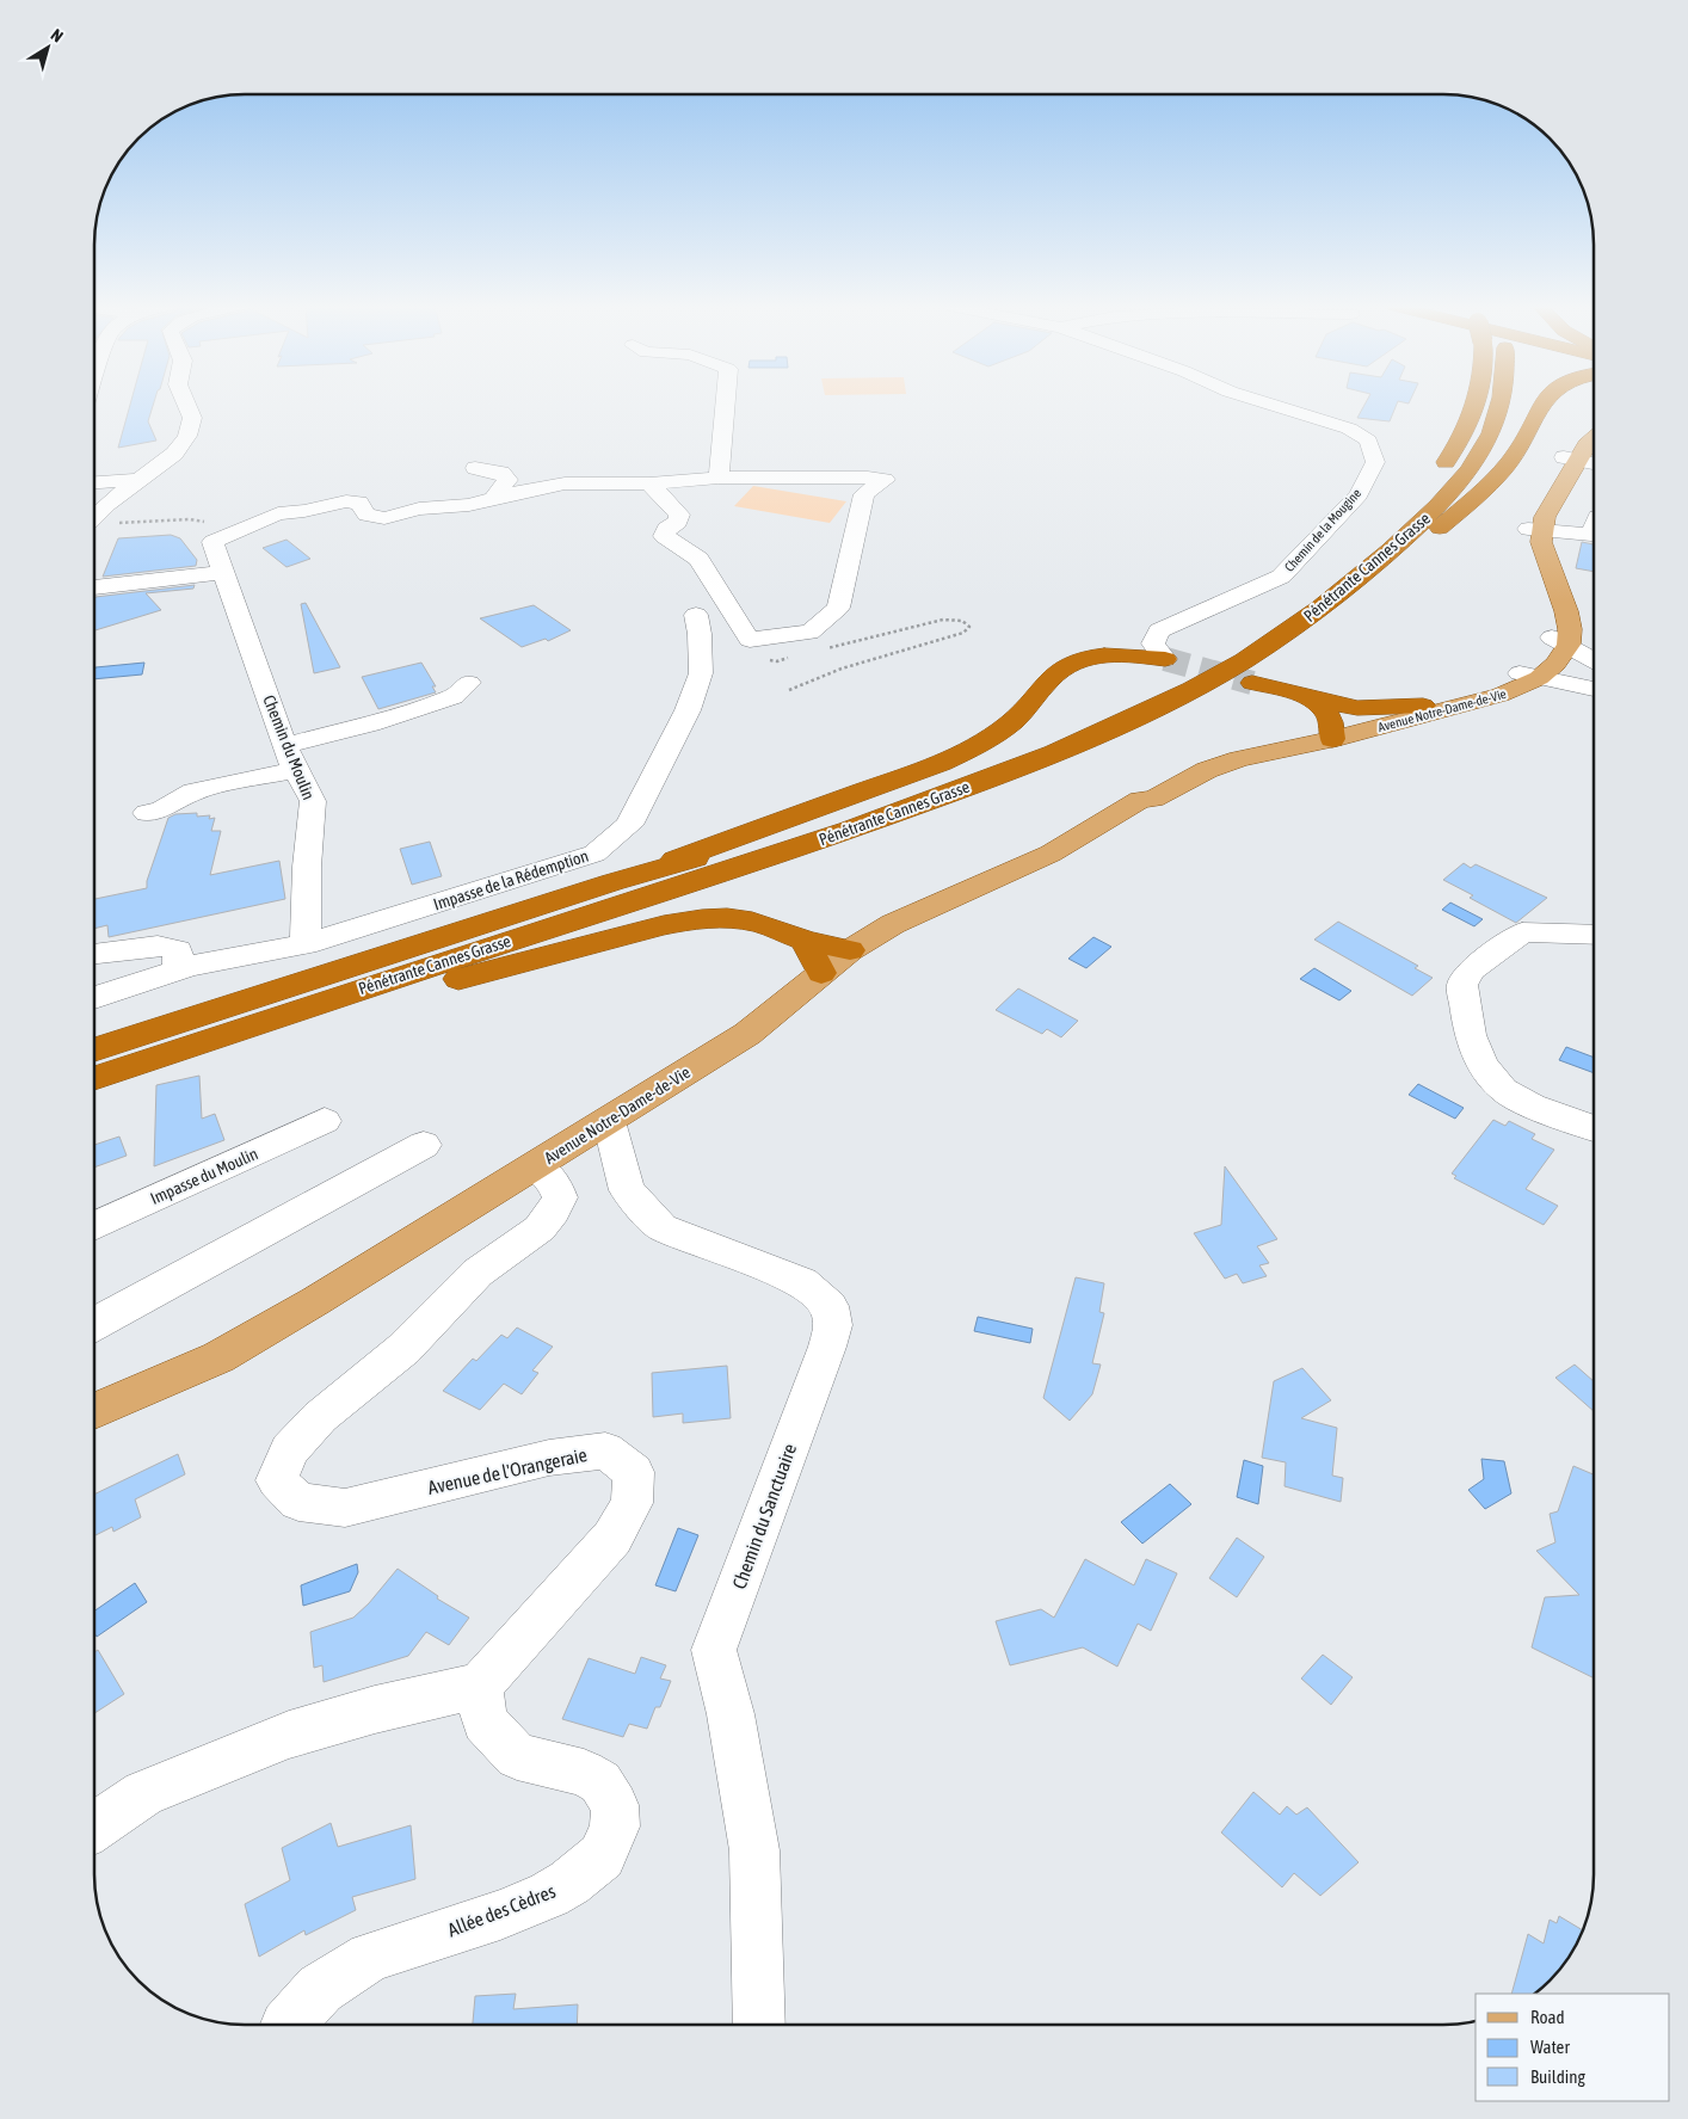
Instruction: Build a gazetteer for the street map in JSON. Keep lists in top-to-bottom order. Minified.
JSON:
{"streets":{"highway":["Pénétrante Cannes Grasse"],"main road":["Avenue Notre-Dame-de-Vie"],"street":["Chemin de la Mougine","Chemin du Moulin","Impasse de la Rédemption","Impasse du Moulin","Avenue de l'Orangeraie","Chemin du Sanctuaire","Allée des Cèdres"]},"crossings":[["Avenue Notre-Dame-de-Vie","Avenue de l'Orangeraie"],["Avenue Notre-Dame-de-Vie","Chemin du Sanctuaire"],["Chemin du Moulin","Impasse de la Rédemption"],["Avenue de l'Orangeraie","Allée des Cèdres"]],"legend":["Road","Water","Building"],"north":"top right"}
